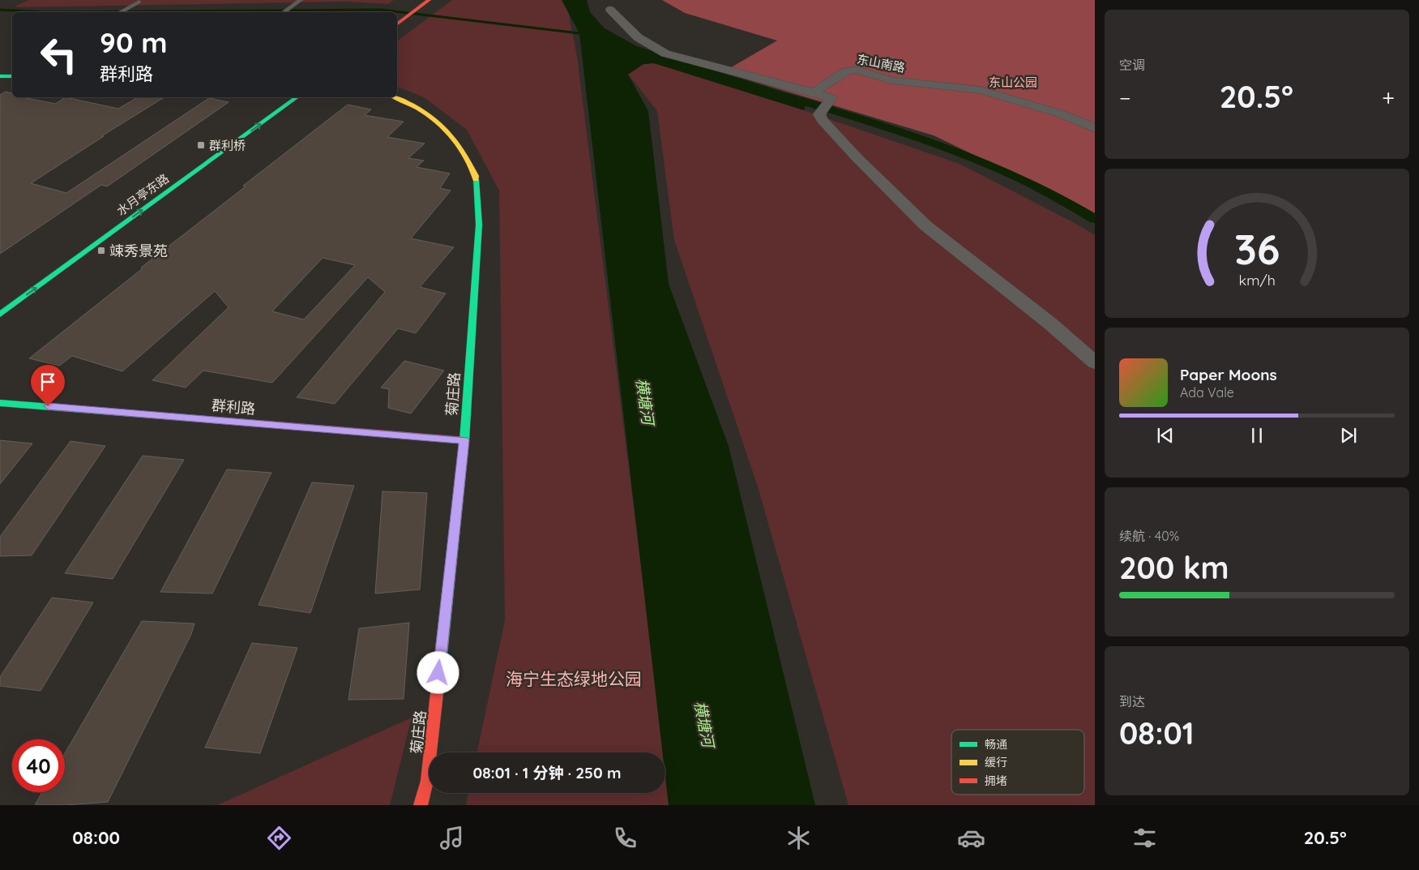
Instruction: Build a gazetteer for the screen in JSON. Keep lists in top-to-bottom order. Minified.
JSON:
{"streets":{"street":["东山南路","水月亭东路","菊庄路","群利路"]},"crossings":[["菊庄路","群利路"]],"one_way":["水月亭东路"],"water":["横塘河"],"parks":["东山公园","海宁生态绿地公园"],"places":{"transit":["群利桥","竦秀景苑"]},"legend":["畅通","缓行","拥堵"],"page":{"tile":["空调",["续航 · 40%","200 km"],["到达","08:01"]],"turn":["90 m","群利路"],"heat":["−","20.5°","+"],"song":["Paper Moons","Ada Vale"],"limit":"40","trip":"08:01 · 1 分钟 · 250 m","tabs":["08:00","20.5°"],"gauge":["36","km/h"]}}
